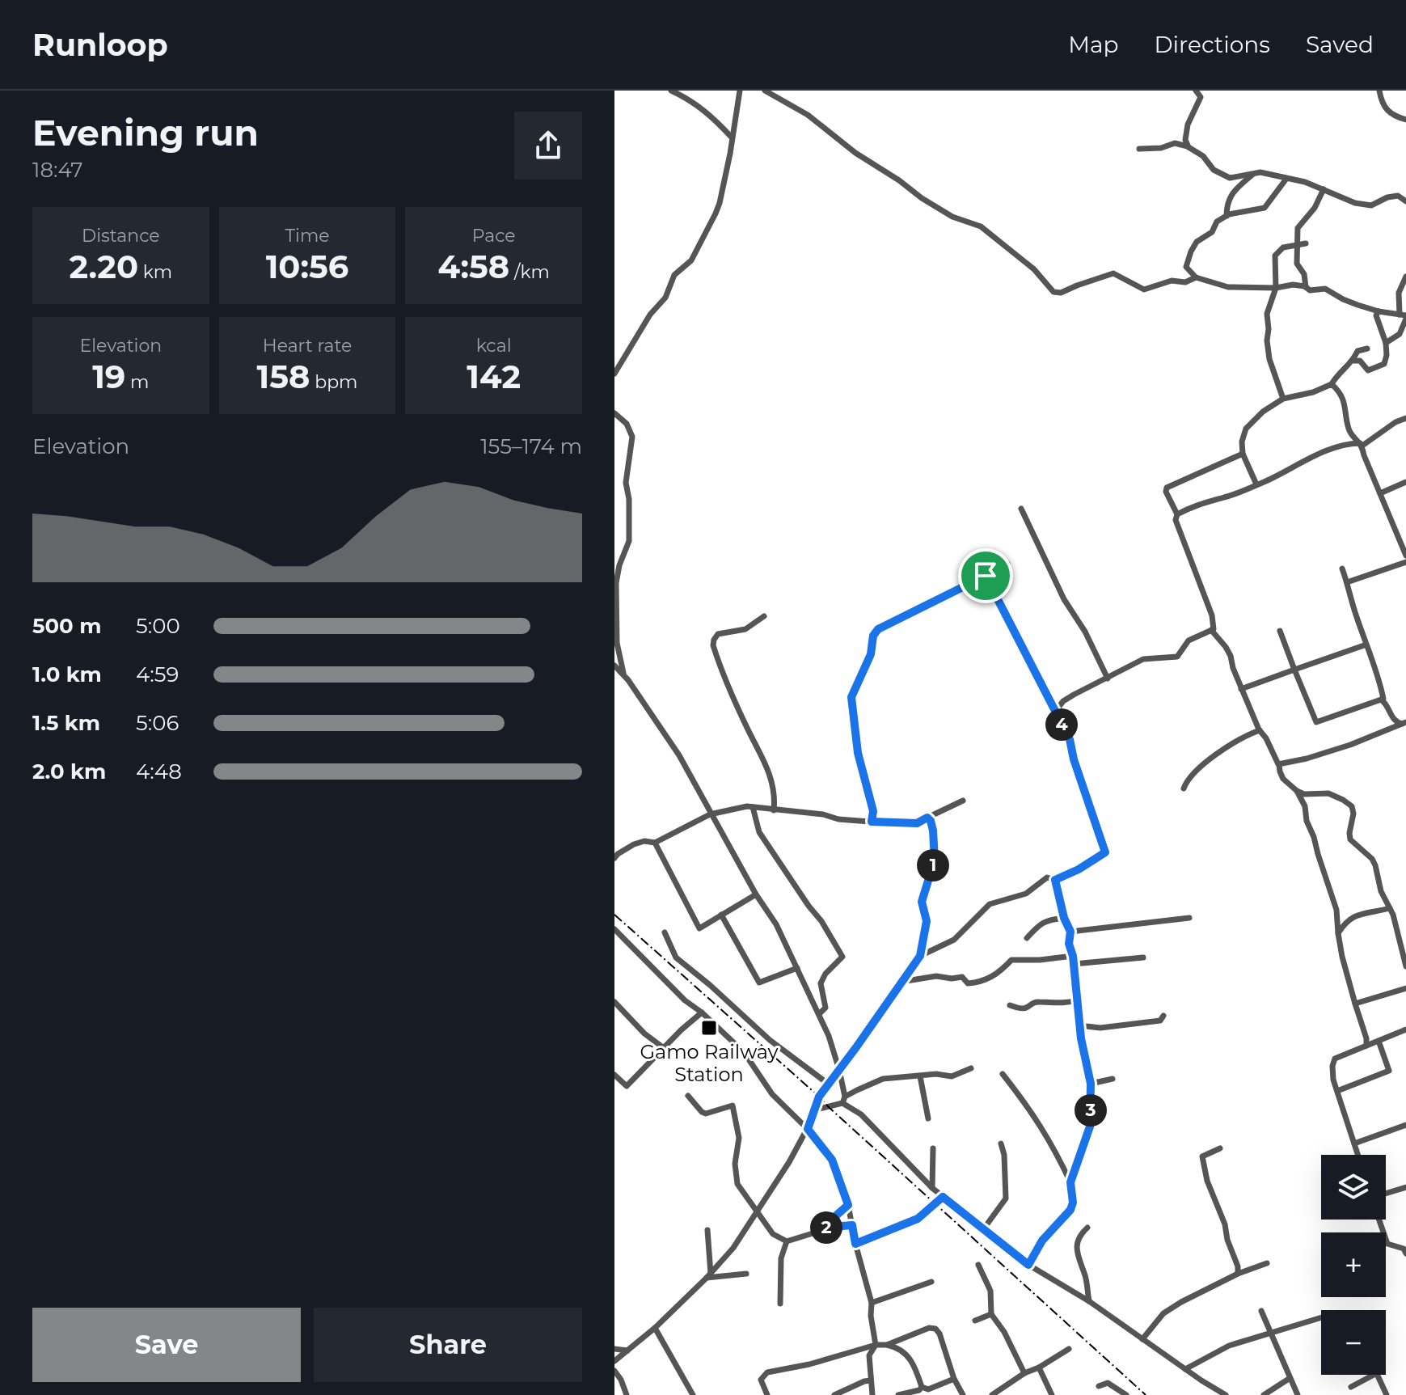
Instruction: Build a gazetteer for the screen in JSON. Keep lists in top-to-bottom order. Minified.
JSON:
{"places":{"transit":["Gamo Railway Station"]},"page":{"header":"Runloop","nav":["Map","Directions","Saved"],"heading":["Evening run","18:47"],"stats":[["Distance","2.20 km"],["Time","10:56"],["Pace","4:58 /km"],["Elevation","19 m"],["Heart rate","158 bpm"],["kcal","142"]],"chart":["Elevation","155–174 m"],"list":[{"name":"500 m","note":"5:00"},{"name":"1.0 km","note":"4:59"},{"name":"1.5 km","note":"5:06"},{"name":"2.0 km","note":"4:48"}],"pins":["4","1","3","2"],"map_buttons":["+","−"],"buttons":["Save","Share"]}}
